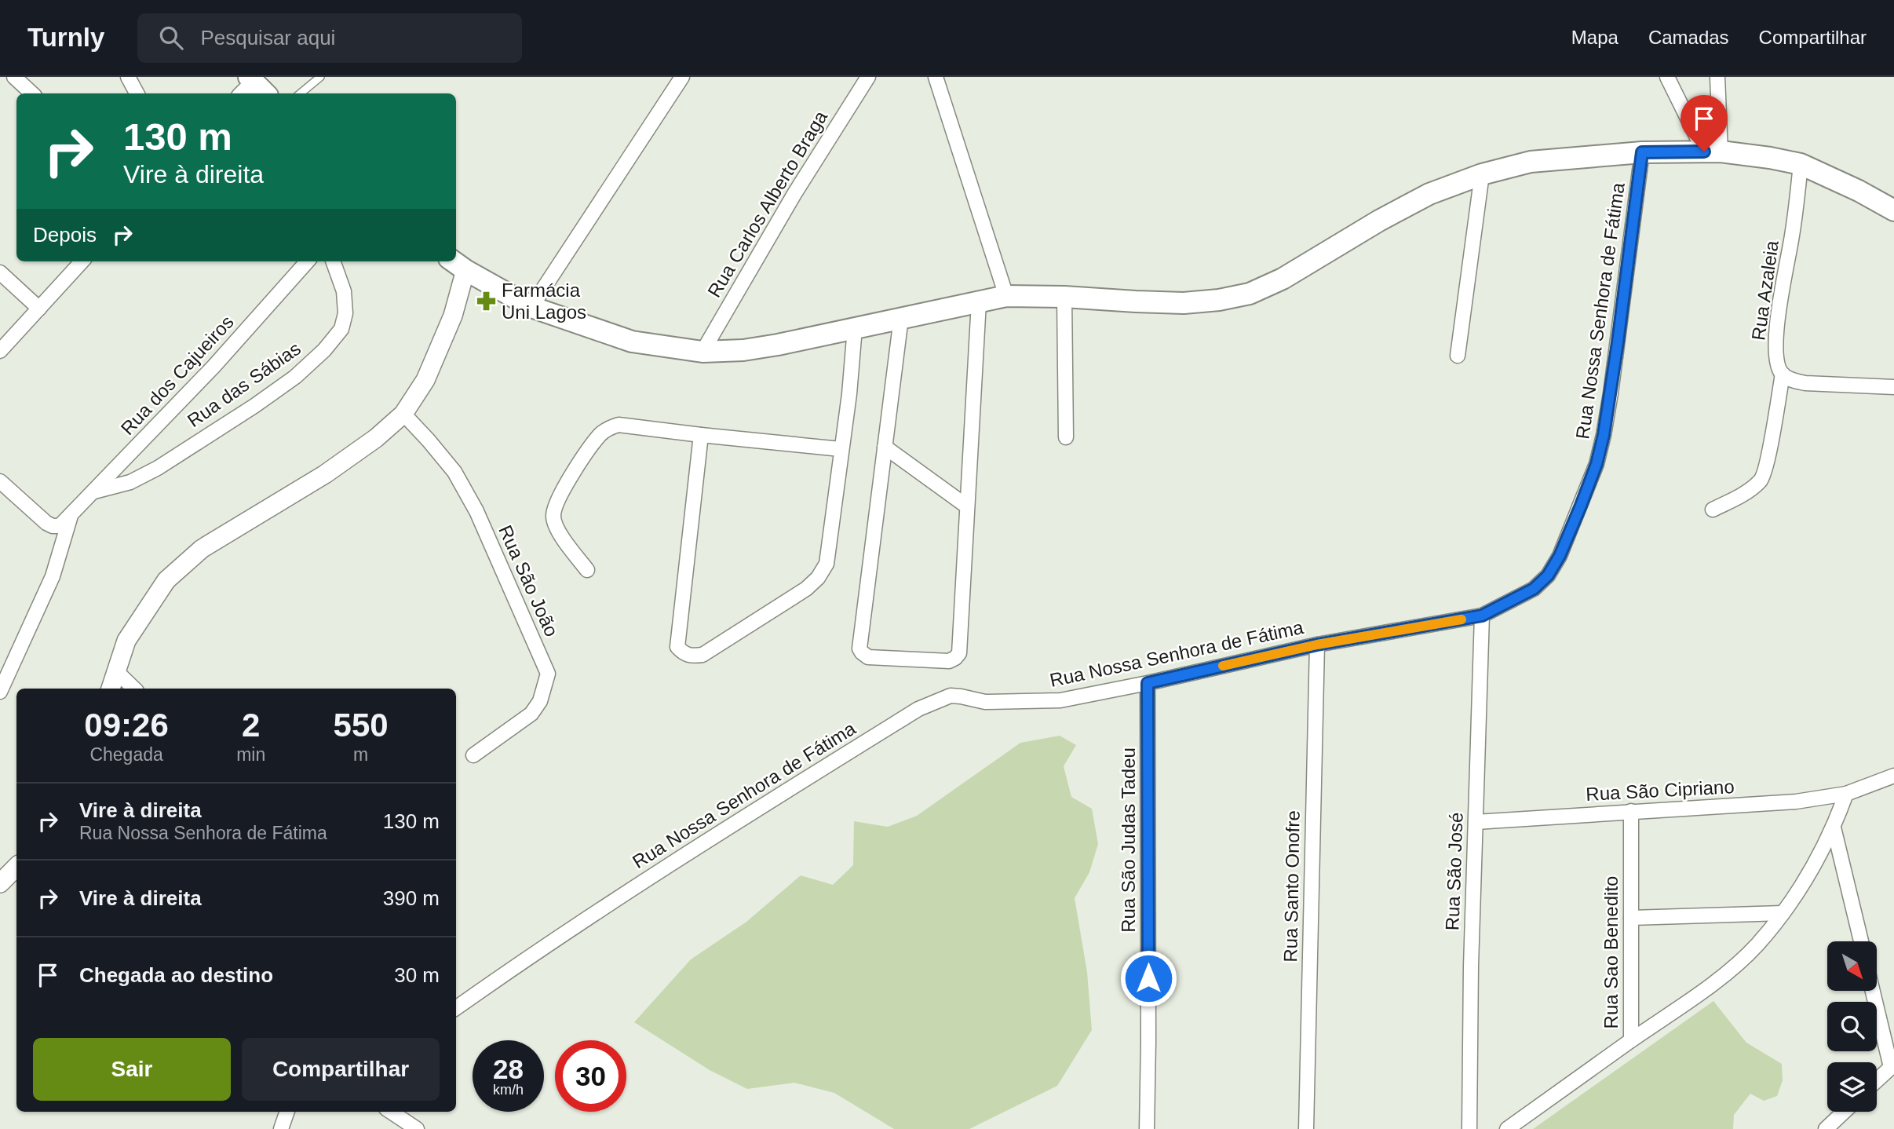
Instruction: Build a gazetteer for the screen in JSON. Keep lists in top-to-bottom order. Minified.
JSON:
{"streets":{"street":["Rua Carlos Alberto Braga","Rua Azaleia","Rua Nossa Senhora de Fátima","Rua dos Cajueiros","Rua das Sábias","Rua São João","Rua São Cipriano","Rua São Judas Tadeu","Rua São José","Rua Santo Onofre","Rua Sao Benedito"]},"crossings":[["Rua Nossa Senhora de Fátima","Rua São Judas Tadeu"],["Rua Nossa Senhora de Fátima","Rua São José"],["Rua Nossa Senhora de Fátima","Rua Santo Onofre"],["Rua dos Cajueiros","Rua das Sábias"],["Rua São Cipriano","Rua São José"],["Rua São Cipriano","Rua Sao Benedito"]],"places":{"pharmacy":["Farmácia Uni Lagos"]},"north":"bottom right","page":{"header":"Turnly","search":"Pesquisar aqui","nav":["Mapa","Camadas","Compartilhar"],"turn":["130 m","Vire à direita"],"then":"Depois","eta":["09:26","Chegada","2","min","550","m"],"list":[{"name":"Vire à direita","note":"Rua Nossa Senhora de Fátima","value":"130 m"},{"name":"Vire à direita","value":"390 m"},{"name":"Chegada ao destino","value":"30 m"}],"buttons":["Sair","Compartilhar"],"speed":"28 km/h","limit":"30"}}
